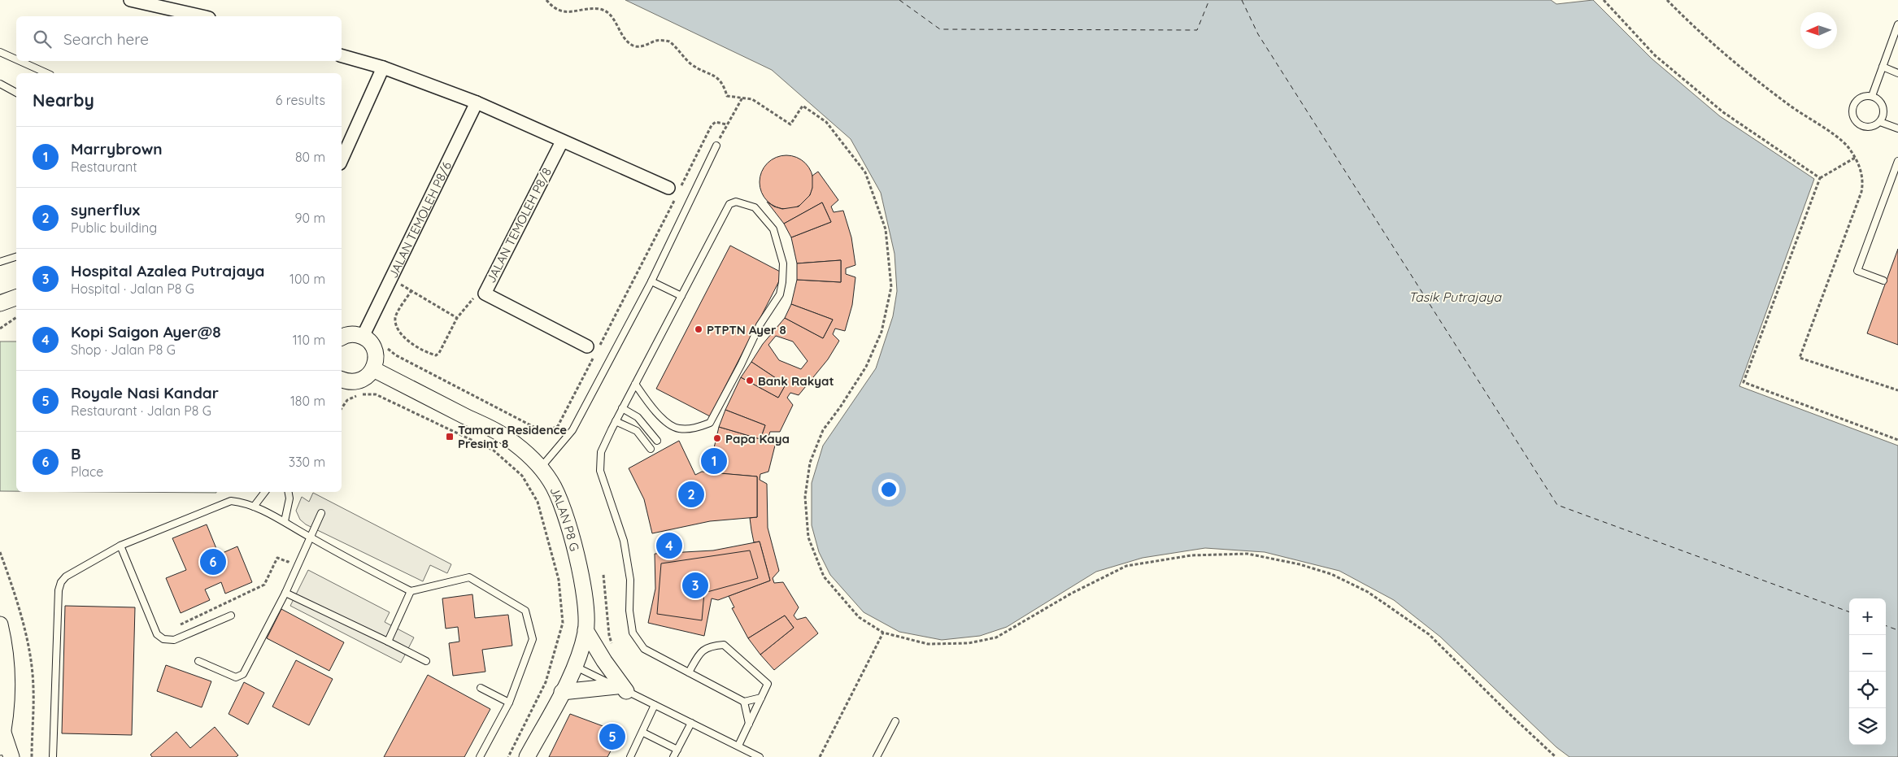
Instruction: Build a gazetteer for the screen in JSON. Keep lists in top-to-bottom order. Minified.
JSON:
{"streets":{"street":["JALAN TEMOLEH P8/6","JALAN TEMOLEH P8/8","JALAN P8 G"]},"water":["Tasik Putrajaya"],"places":{"other":["PTPTN Ayer 8","Bank Rakyat","Papa Kaya"],"transit":["Tamara Residence Presint 8"]},"north":"left","page":{"search":"Search here","heading":["Nearby","6 results"],"list":[{"mark":"1","name":"Marrybrown","note":"Restaurant","value":"80 m"},{"mark":"2","name":"synerflux","note":"Public building","value":"90 m"},{"mark":"3","name":"Hospital Azalea Putrajaya","note":"Hospital · Jalan P8 G","value":"100 m"},{"mark":"4","name":"Kopi Saigon Ayer@8","note":"Shop · Jalan P8 G","value":"110 m"},{"mark":"5","name":"Royale Nasi Kandar","note":"Restaurant · Jalan P8 G","value":"180 m"},{"mark":"6","name":"B","note":"Place","value":"330 m"}],"pins":["1","2","4","6","3","5"],"map_buttons":["+","−"]}}
